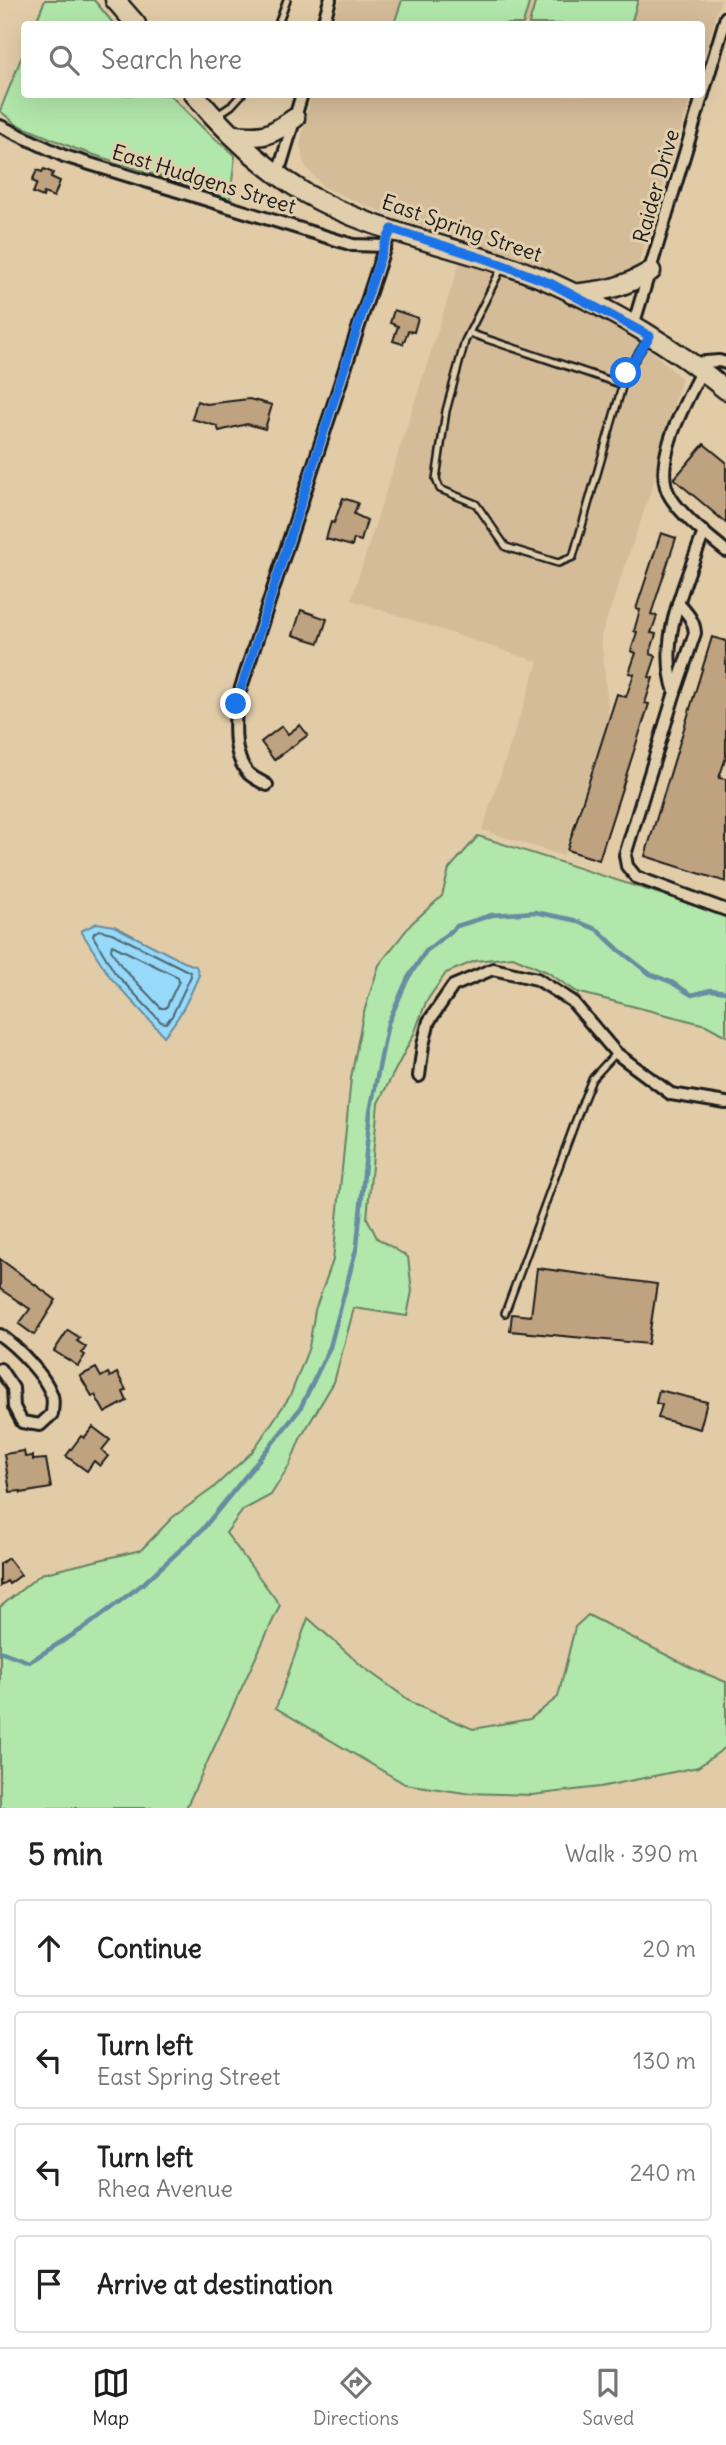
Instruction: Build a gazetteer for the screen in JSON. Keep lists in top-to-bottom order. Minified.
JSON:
{"streets":{"main road":["East Spring Street"],"street":["East Hudgens Street","Raider Drive"]},"crossings":[["Raider Drive","East Spring Street"]],"page":{"search":"Search here","heading":["5 min","Walk · 390 m"],"list":[["Continue","20 m"],["Turn left","East Spring Street","130 m"],["Turn left","Rhea Avenue","240 m"],"Arrive at destination"],"nav":["Map","Directions","Saved"]}}
